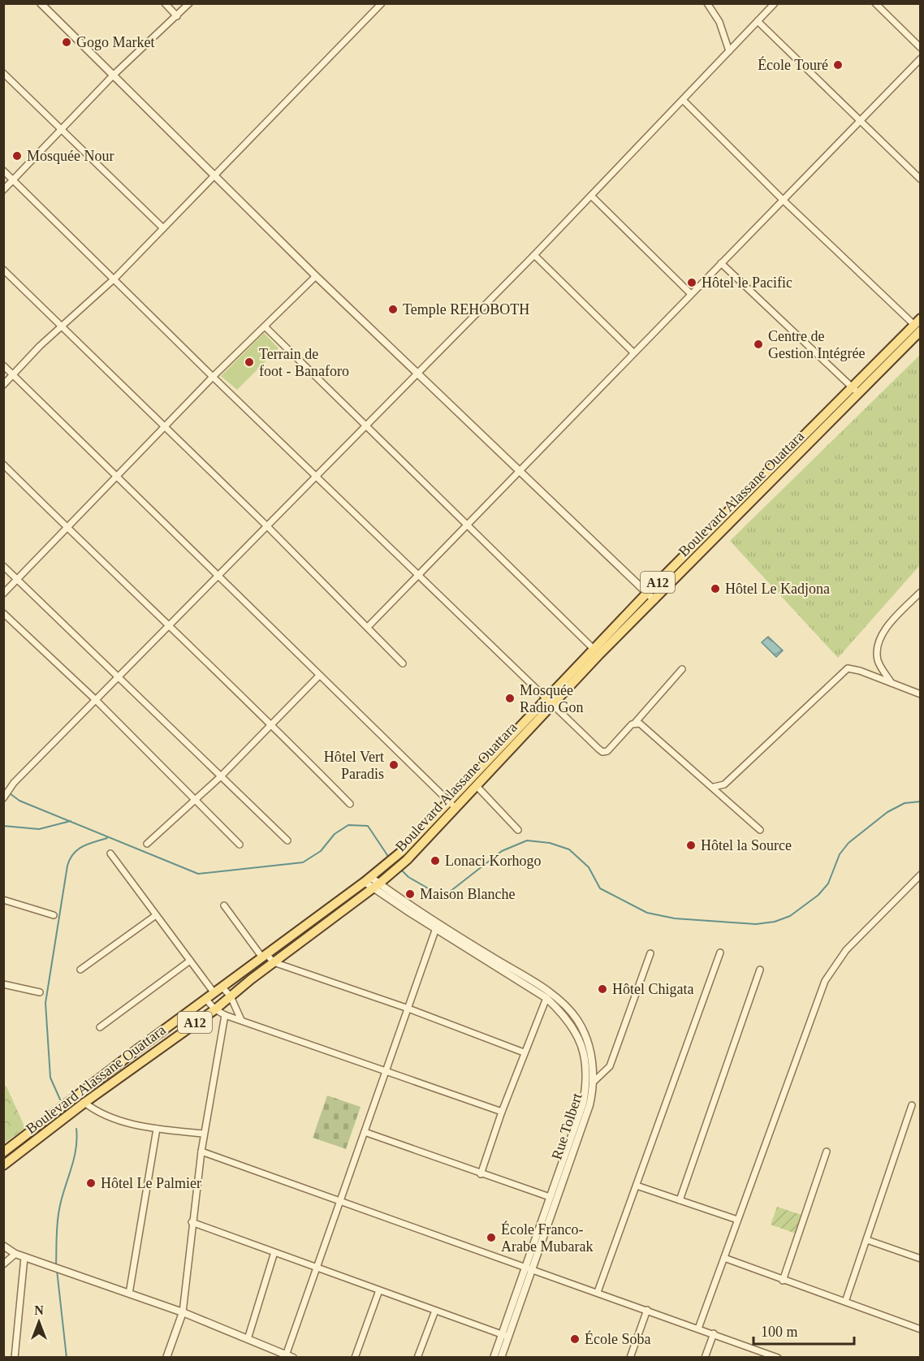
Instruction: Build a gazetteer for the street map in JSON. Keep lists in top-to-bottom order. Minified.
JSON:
{"streets":{"main road":["Boulevard Alassane Ouattara","A12"],"street":["Rue Tolbert"]},"crossings":[["Boulevard Alassane Ouattara","Rue Tolbert"]],"places":["Gogo Market","École Touré","Mosquée Nour","Hôtel le Pacific","Temple REHOBOTH","Centre de Gestion Intégrée","Terrain de foot - Banaforo","Hôtel Le Kadjona","Mosquée Radio Gon","Hôtel Vert Paradis","Hôtel la Source","Lonaci Korhogo","Maison Blanche","Hôtel Chigata","Hôtel Le Palmier","École Franco- Arabe Mubarak","École Soba"],"scale_bar":"100 m","north":"top"}
